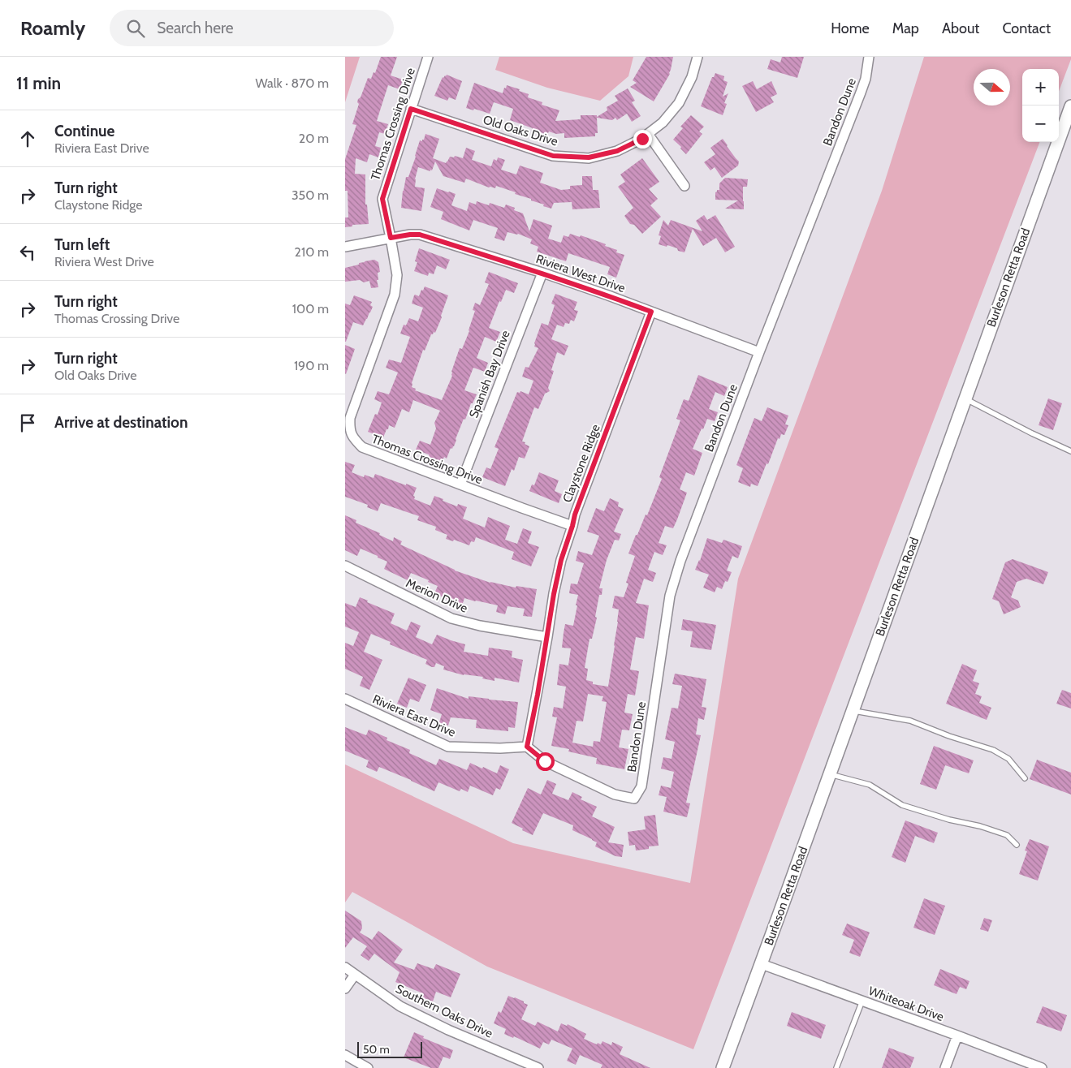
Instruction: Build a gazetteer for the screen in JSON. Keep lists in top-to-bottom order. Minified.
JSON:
{"streets":{"street":["Bandon Dune","Thomas Crossing Drive","Old Oaks Drive","Riviera West Drive","Burleson Retta Road","Spanish Bay Drive","Claystone Ridge","Merion Drive","Riviera East Drive","Whiteoak Drive","Southern Oaks Drive"]},"crossings":[["Bandon Dune","Riviera West Drive"],["Bandon Dune","Claystone Ridge"],["Bandon Dune","Riviera East Drive"],["Thomas Crossing Drive","Old Oaks Drive"],["Thomas Crossing Drive","Riviera West Drive"],["Thomas Crossing Drive","Spanish Bay Drive"],["Thomas Crossing Drive","Claystone Ridge"],["Riviera West Drive","Spanish Bay Drive"],["Riviera West Drive","Claystone Ridge"],["Burleson Retta Road","Whiteoak Drive"],["Claystone Ridge","Merion Drive"],["Claystone Ridge","Riviera East Drive"]],"scale_bar":"50 m","north":"right","page":{"header":"Roamly","search":"Search here","nav":["Home","Map","About","Contact"],"heading":["11 min","Walk · 870 m"],"map_buttons":["+","−"],"list":[["Continue","Riviera East Drive","20 m"],["Turn right","Claystone Ridge","350 m"],["Turn left","Riviera West Drive","210 m"],["Turn right","Thomas Crossing Drive","100 m"],["Turn right","Old Oaks Drive","190 m"],"Arrive at destination"],"scale":"50 m"}}
